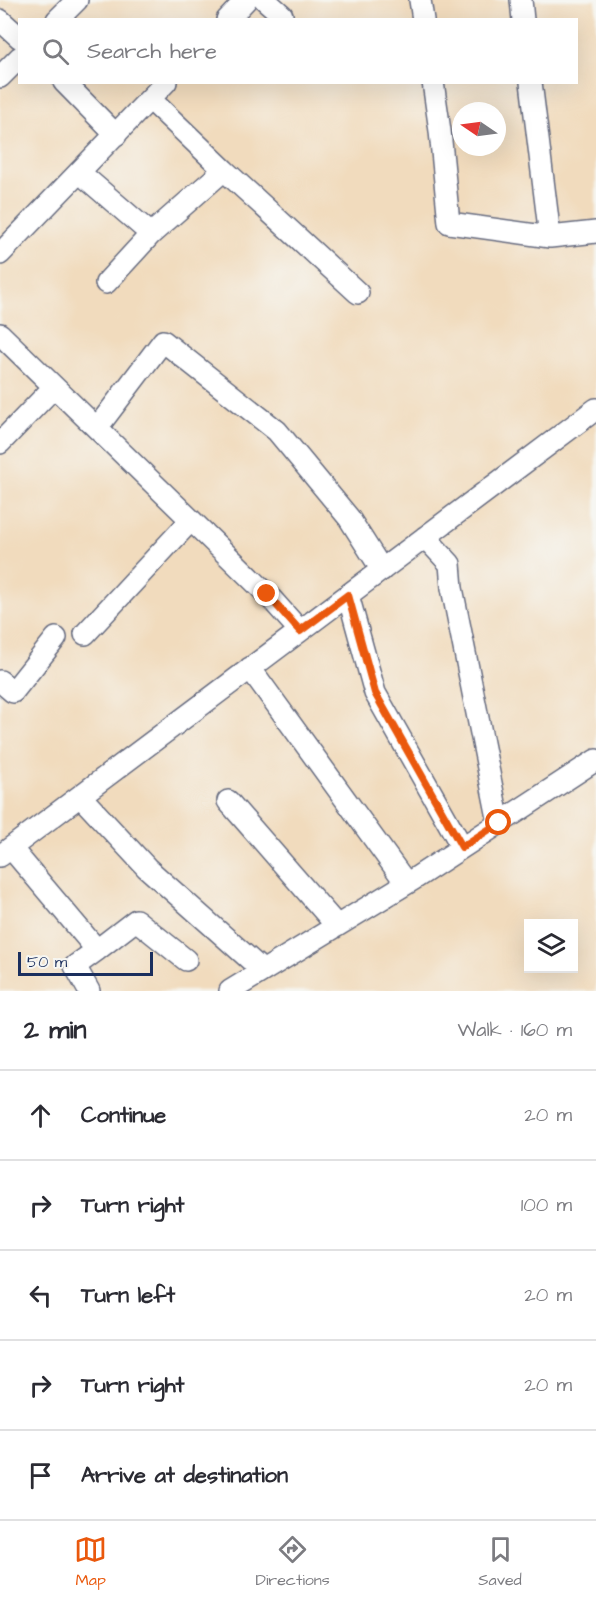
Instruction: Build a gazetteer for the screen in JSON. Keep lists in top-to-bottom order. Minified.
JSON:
{"scale_bar":"50 m","north":"left","page":{"search":"Search here","scale":"50 m","heading":["2 min","Walk · 160 m"],"list":[["Continue","20 m"],["Turn right","100 m"],["Turn left","20 m"],["Turn right","20 m"],"Arrive at destination"],"nav":["Map","Directions","Saved"]}}
